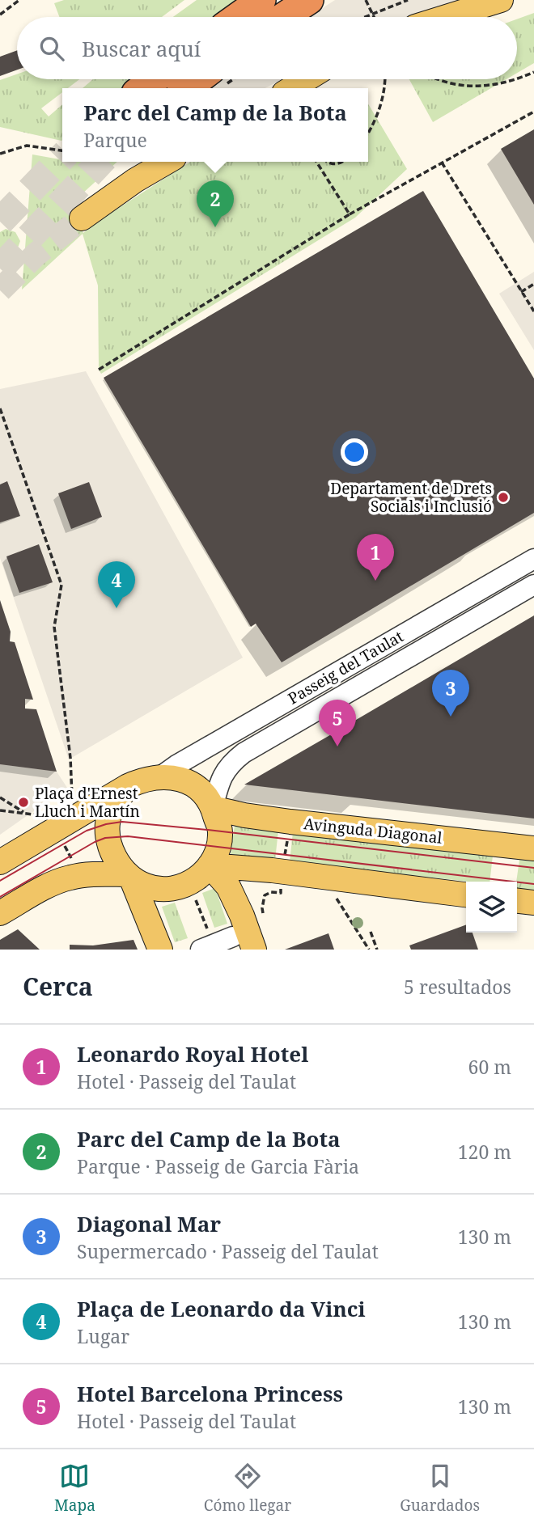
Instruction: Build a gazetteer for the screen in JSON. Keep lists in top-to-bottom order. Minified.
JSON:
{"streets":{"main road":["Avinguda Diagonal"],"street":["Passeig del Taulat"]},"crossings":[["Passeig del Taulat","Avinguda Diagonal"]],"places":["Departament de Drets Socials i Inclusió","Plaça d'Ernest Lluch i Martín"],"page":{"search":"Buscar aquí","popup":["Parc del Camp de la Bota","Parque"],"pins":["2","1","4","3","5"],"heading":["Cerca","5 resultados"],"list":[{"mark":"1","name":"Leonardo Royal Hotel","note":"Hotel · Passeig del Taulat","value":"60 m"},{"mark":"2","name":"Parc del Camp de la Bota","note":"Parque · Passeig de Garcia Fària","value":"120 m"},{"mark":"3","name":"Diagonal Mar","note":"Supermercado · Passeig del Taulat","value":"130 m"},{"mark":"4","name":"Plaça de Leonardo da Vinci","note":"Lugar","value":"130 m"},{"mark":"5","name":"Hotel Barcelona Princess","note":"Hotel · Passeig del Taulat","value":"130 m"}],"nav":["Mapa","Cómo llegar","Guardados"]}}
